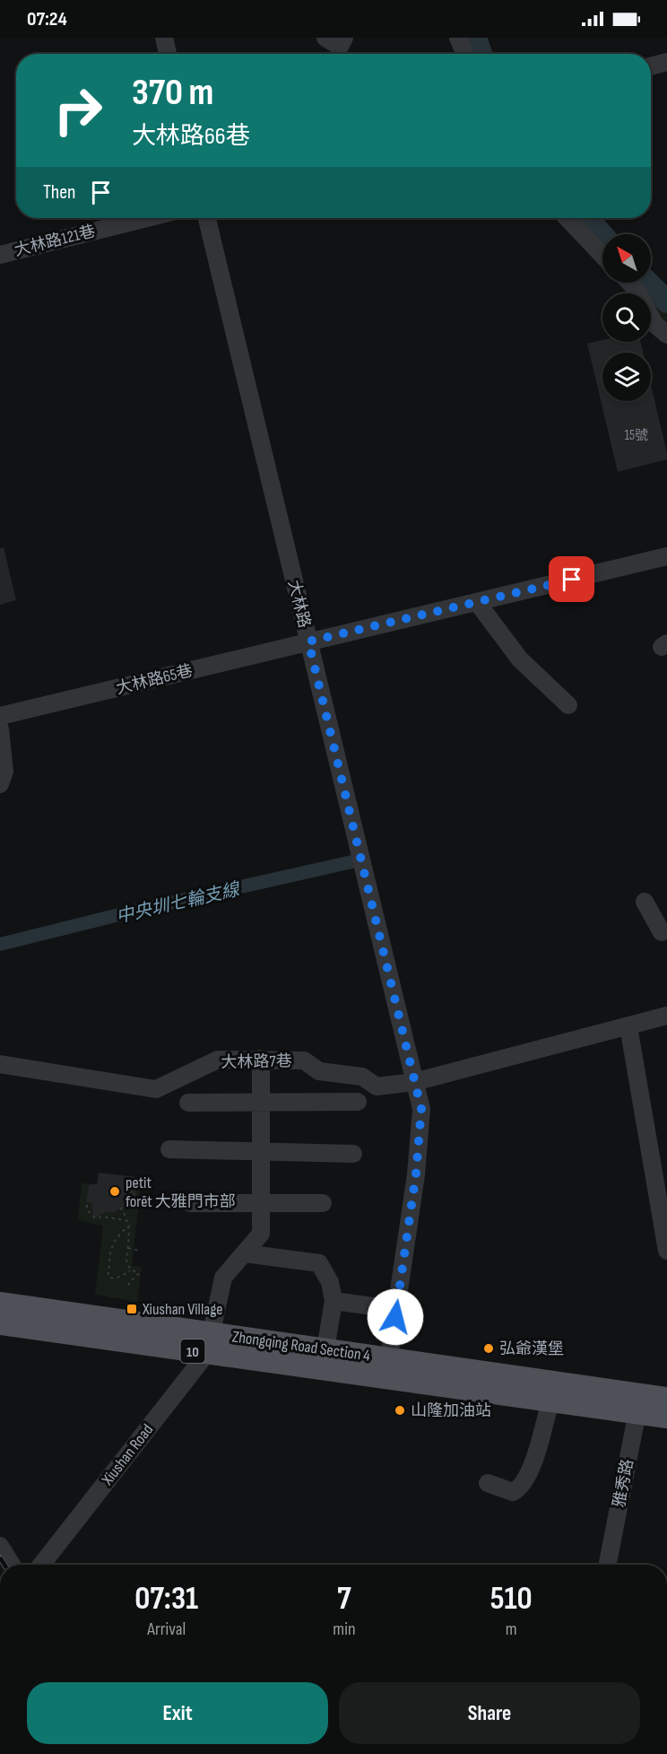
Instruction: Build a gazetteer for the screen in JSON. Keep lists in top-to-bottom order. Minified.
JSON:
{"streets":{"main road":["Zhongqing Road Section 4","10"],"street":["大林路121巷","大林路","大林路65巷","大林路7巷","Xiushan Road","雅秀路"]},"crossings":[["大林路","大林路65巷"],["大林路","大林路7巷"],["大林路","Zhongqing Road Section 4"],["Zhongqing Road Section 4","Xiushan Road"],["Zhongqing Road Section 4","雅秀路"]],"water":["中央圳七輪支線"],"places":{"other":["petit forêt 大雅門市部","弘爺漢堡","山隆加油站"],"transit":["Xiushan Village"]},"house_numbers":["15號"],"north":"top left","page":{"status":"07:24","turn":["370 m","大林路66巷"],"then":"Then","eta":["07:31","Arrival","7","min","510","m"],"buttons":["Exit","Share"]}}
